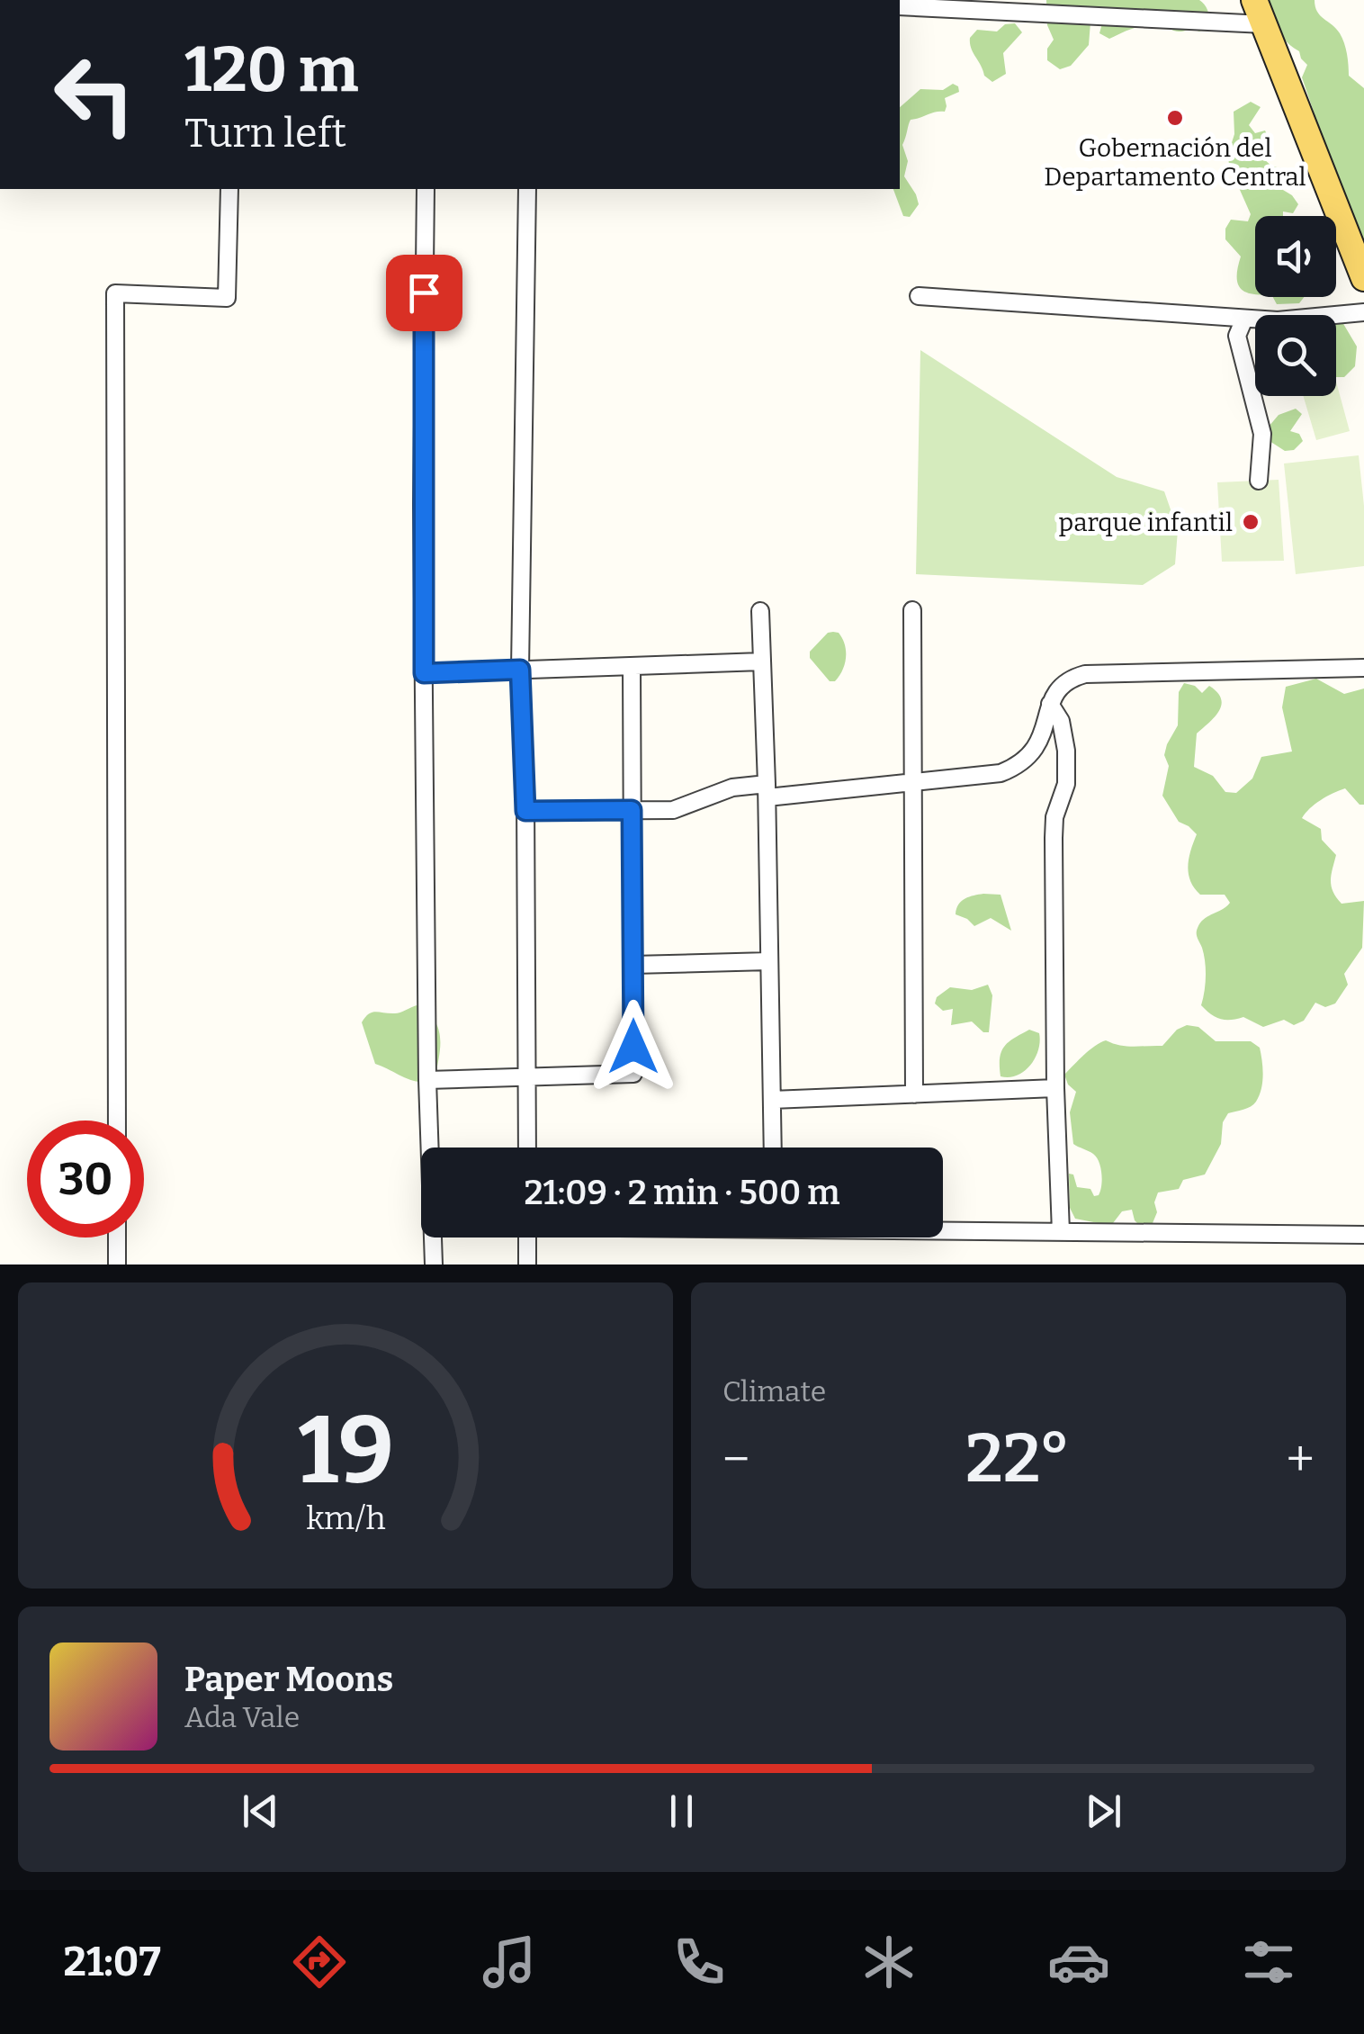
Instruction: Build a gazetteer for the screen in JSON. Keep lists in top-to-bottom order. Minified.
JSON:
{"places":["Gobernación del Departamento Central","parque infantil"],"page":{"turn":["120 m","Turn left"],"limit":"30","trip":"21:09 · 2 min · 500 m","tile":"Climate","heat":["−","22°","+"],"song":["Paper Moons","Ada Vale"],"tabs":"21:07","gauge":["19","km/h"]}}
